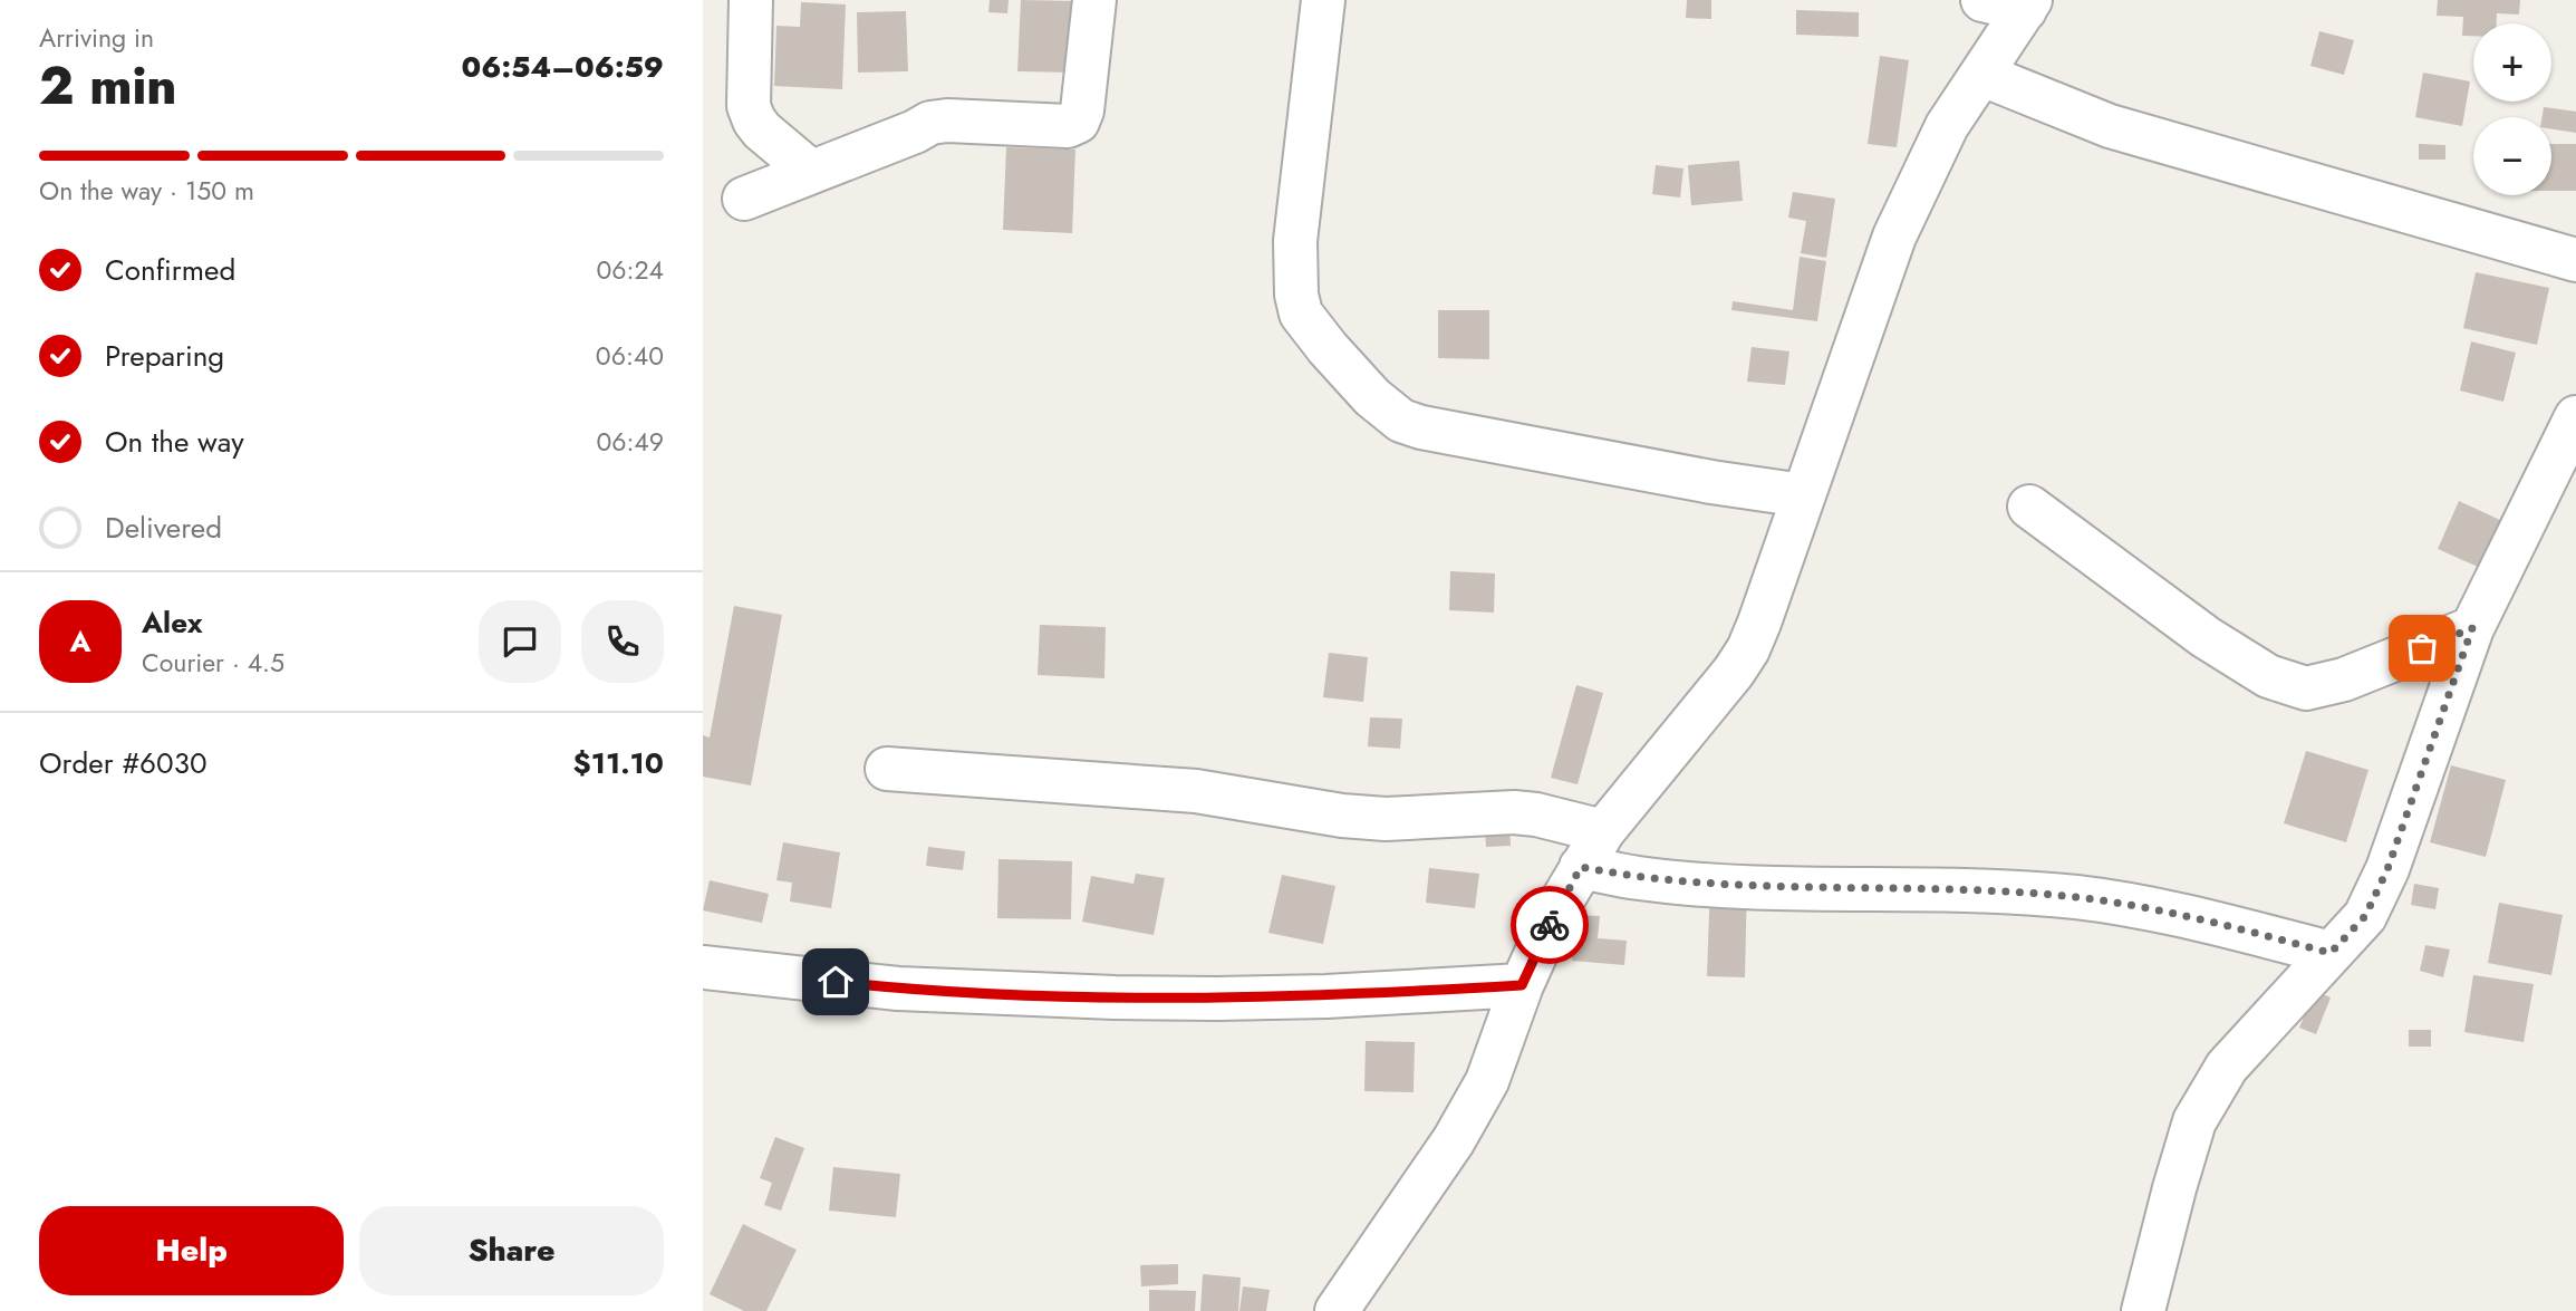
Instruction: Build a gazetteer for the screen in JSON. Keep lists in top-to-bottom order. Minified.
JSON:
{"page":{"heading":["2 min","Arriving in","06:54–06:59"],"panel":["Alex","Courier · 4.5","Order #6030","$11.10"],"map_buttons":["+","−"],"bar":"On the way · 150 m","list":[["Confirmed","06:24"],["Preparing","06:40"],["On the way","06:49"],"Delivered"],"round":"A","buttons":["Help","Share"]}}
